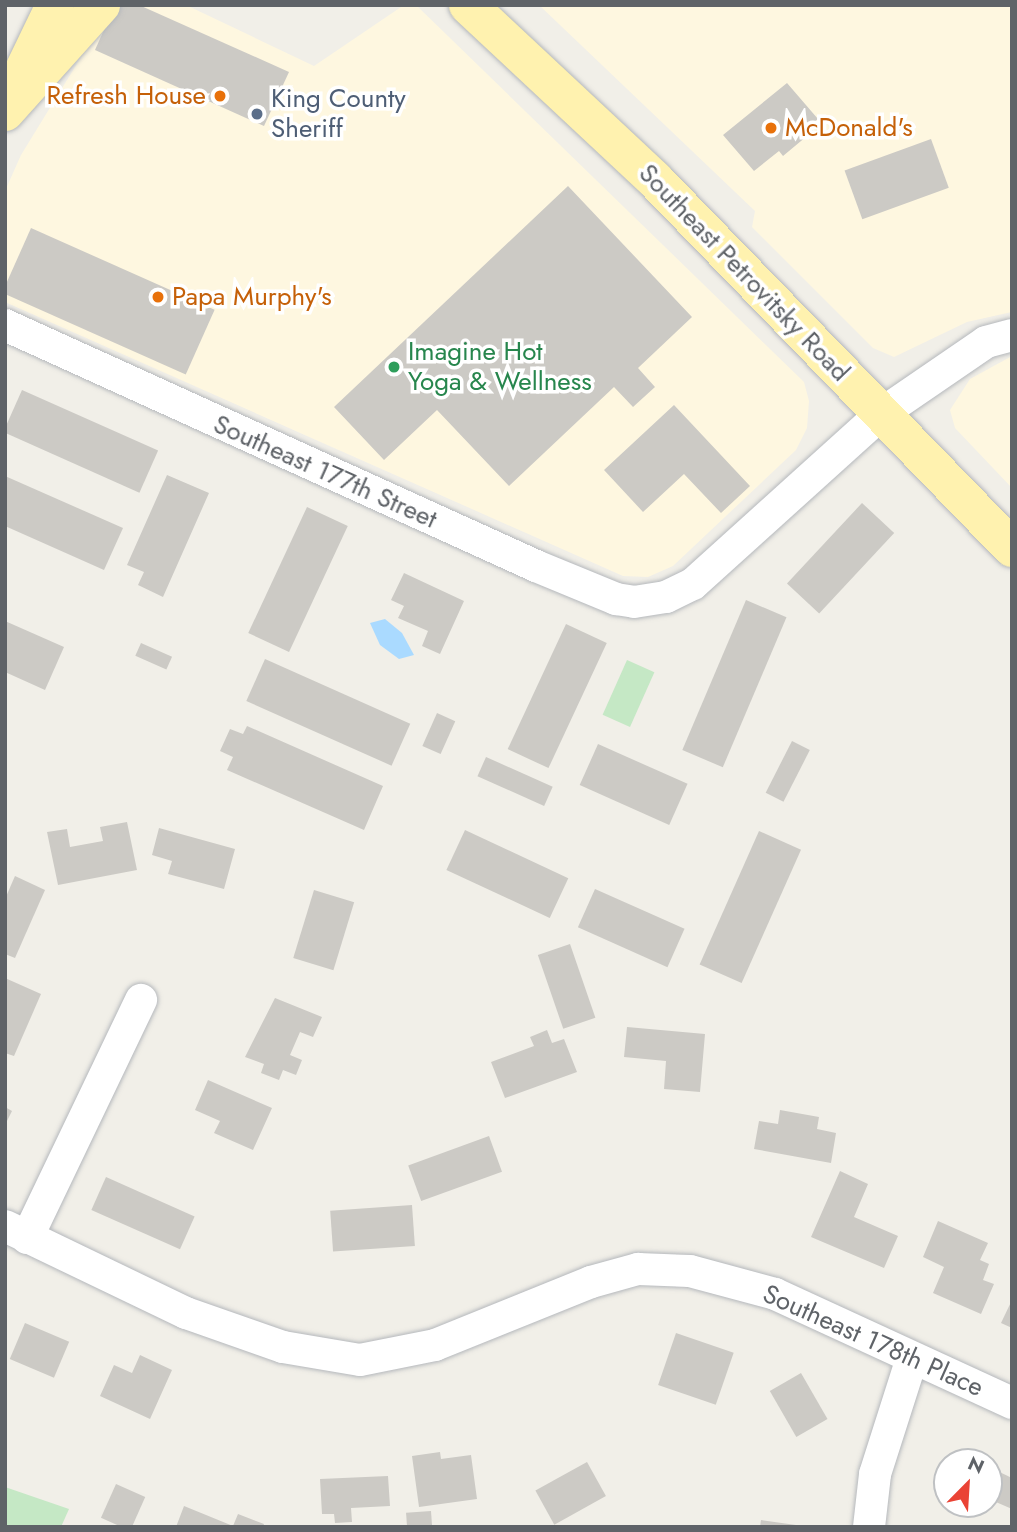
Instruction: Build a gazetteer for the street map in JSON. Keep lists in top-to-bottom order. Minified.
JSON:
{"streets":{"main road":["Southeast Petrovitsky Road"],"street":["Southeast 177th Street","Southeast 178th Place"]},"crossings":[["Southeast Petrovitsky Road","Southeast 177th Street"]],"places":["Refresh House","King County Sheriff","McDonald's","Papa Murphy's","Imagine Hot Yoga & Wellness"],"north":"top right"}
